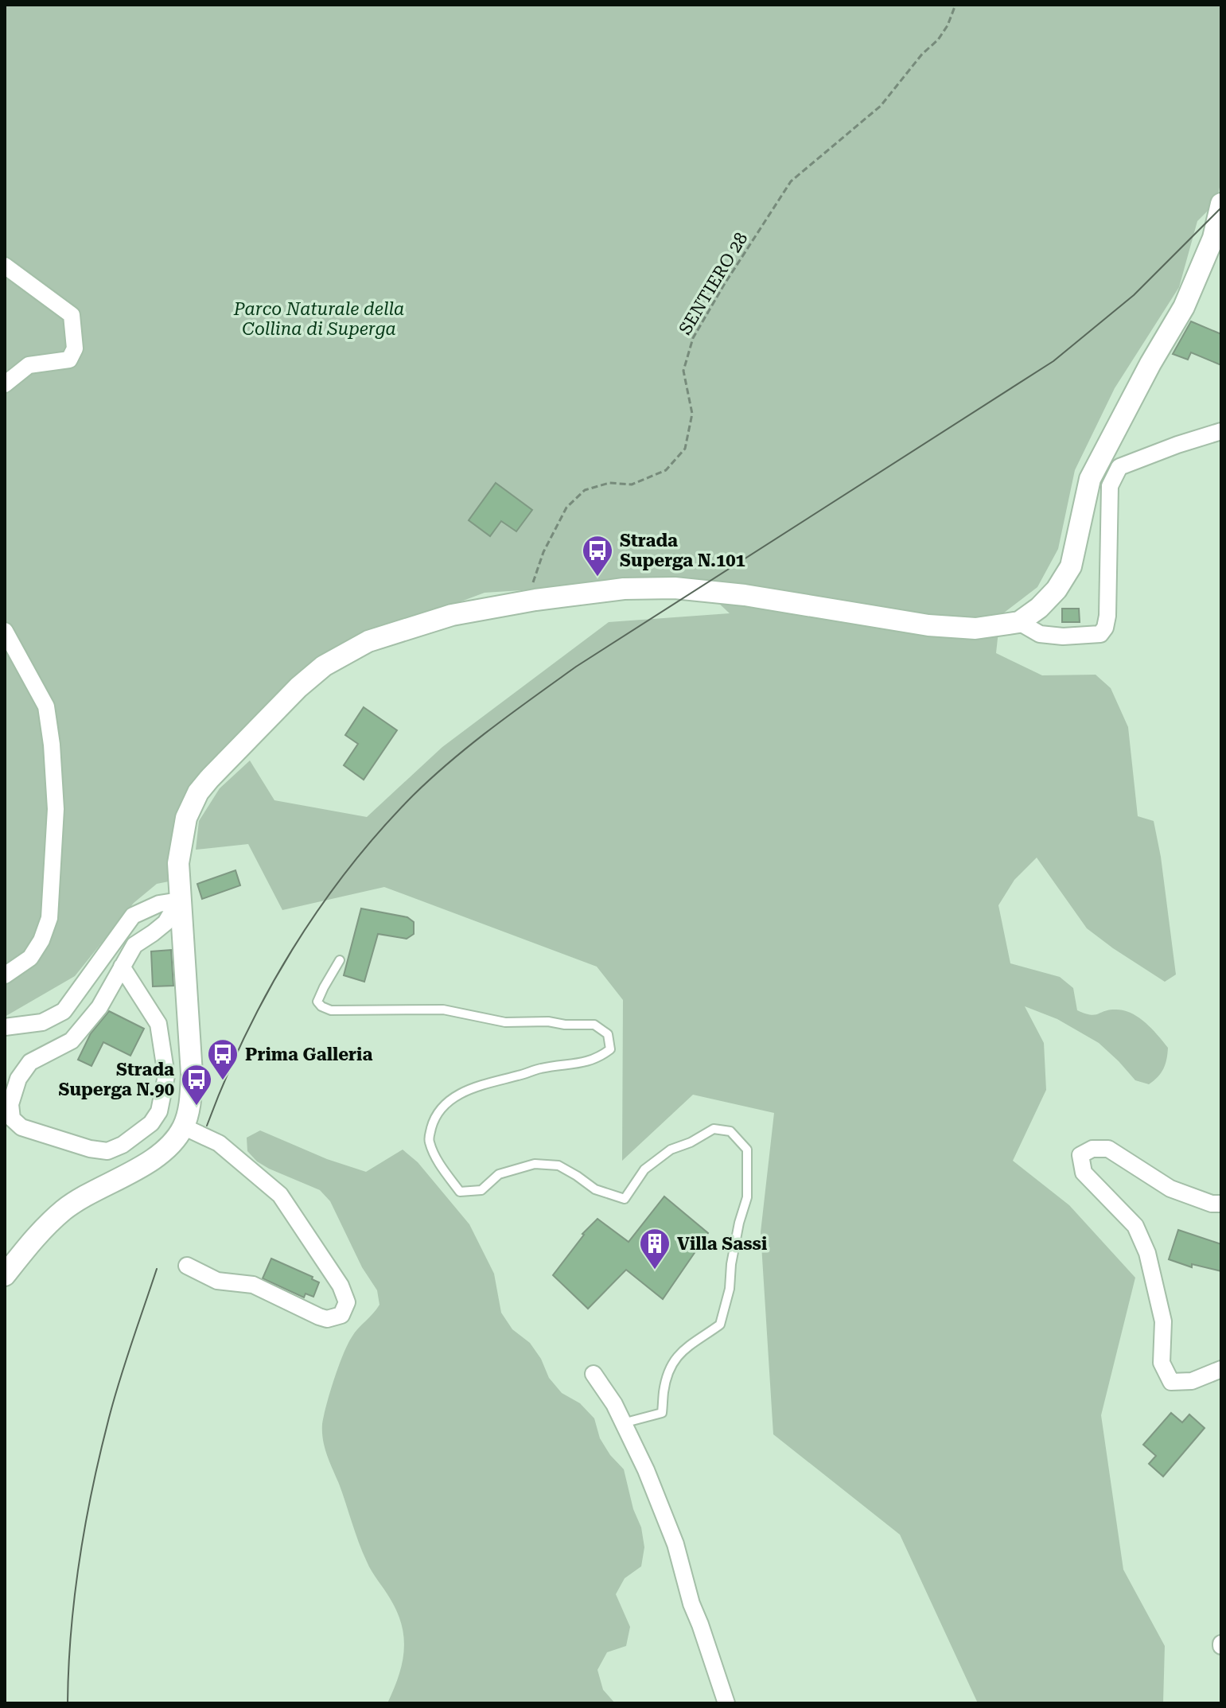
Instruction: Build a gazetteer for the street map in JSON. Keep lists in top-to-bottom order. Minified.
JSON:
{"streets":{"path":["SENTIERO 28"]},"parks":["Parco Naturale della Collina di Superga"],"places":{"bus stop":["Strada Superga N.101","Prima Galleria","Strada Superga N.90"],"building":["Villa Sassi"]}}
